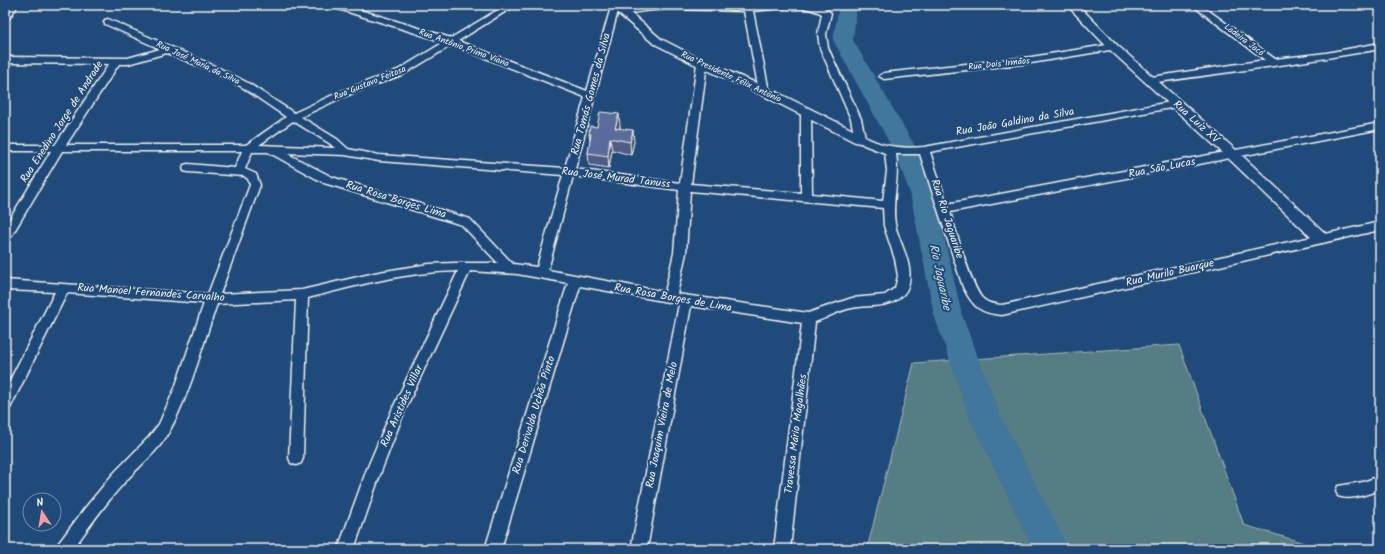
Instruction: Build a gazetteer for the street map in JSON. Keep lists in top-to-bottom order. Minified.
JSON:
{"streets":{"street":["Ladeira Jacó","Rua Antônio Primo Viana","Rua José Maria da Silva","Rua Dois Irmãos","Rua Presidente Félix Antônio","Rua Gustavo Feitosa","Rua Tomás Gomes da Silva","Rua Enedino Jorge de Andrade","Rua João Galdino da Silva","Rua Luiz XV","Rua São Lucas","Rua José Murad Tanuss","Rua Rosa Borges Lima","Rua Rio Jaguaribe","Rua Murilo Buarque","Rua Manoel Fernandes Carvalho","Rua Rosa Borges de Lima","Rua Aristides Villar","Rua Derivaldo Uchõa Pinto","Rua Joaquim Vieira de Melo","Travessa Mário Magalhães"]},"crossings":[["Rua Antônio Primo Viana","Rua Gustavo Feitosa"],["Rua Antônio Primo Viana","Rua Tomás Gomes da Silva"],["Rua José Maria da Silva","Rua Gustavo Feitosa"],["Rua José Maria da Silva","Rua José Murad Tanuss"],["Rua Dois Irmãos","Rua Luiz XV"],["Rua Presidente Félix Antônio","Rua Tomás Gomes da Silva"],["Rua Presidente Félix Antônio","Rua João Galdino da Silva"],["Rua Gustavo Feitosa","Rua José Murad Tanuss"],["Rua Tomás Gomes da Silva","Rua José Murad Tanuss"],["Rua Tomás Gomes da Silva","Rua Rosa Borges de Lima"],["Rua Enedino Jorge de Andrade","Rua José Murad Tanuss"],["Rua João Galdino da Silva","Rua Luiz XV"],["Rua João Galdino da Silva","Rua Rio Jaguaribe"],["Rua João Galdino da Silva","Rua Rosa Borges de Lima"],["Rua Luiz XV","Rua São Lucas"],["Rua Luiz XV","Rua Murilo Buarque"],["Rua São Lucas","Rua Rio Jaguaribe"],["Rua José Murad Tanuss","Rua Rosa Borges Lima"],["Rua José Murad Tanuss","Rua Rosa Borges de Lima"],["Rua Rosa Borges Lima","Rua Rosa Borges de Lima"],["Rua Rio Jaguaribe","Rua Murilo Buarque"],["Rua Manoel Fernandes Carvalho","Rua Rosa Borges de Lima"],["Rua Rosa Borges de Lima","Rua Aristides Villar"],["Rua Rosa Borges de Lima","Rua Derivaldo Uchõa Pinto"],["Rua Rosa Borges de Lima","Rua Joaquim Vieira de Melo"],["Rua Rosa Borges de Lima","Travessa Mário Magalhães"]],"water":["Rio Jaguaribe"],"north":"top"}
